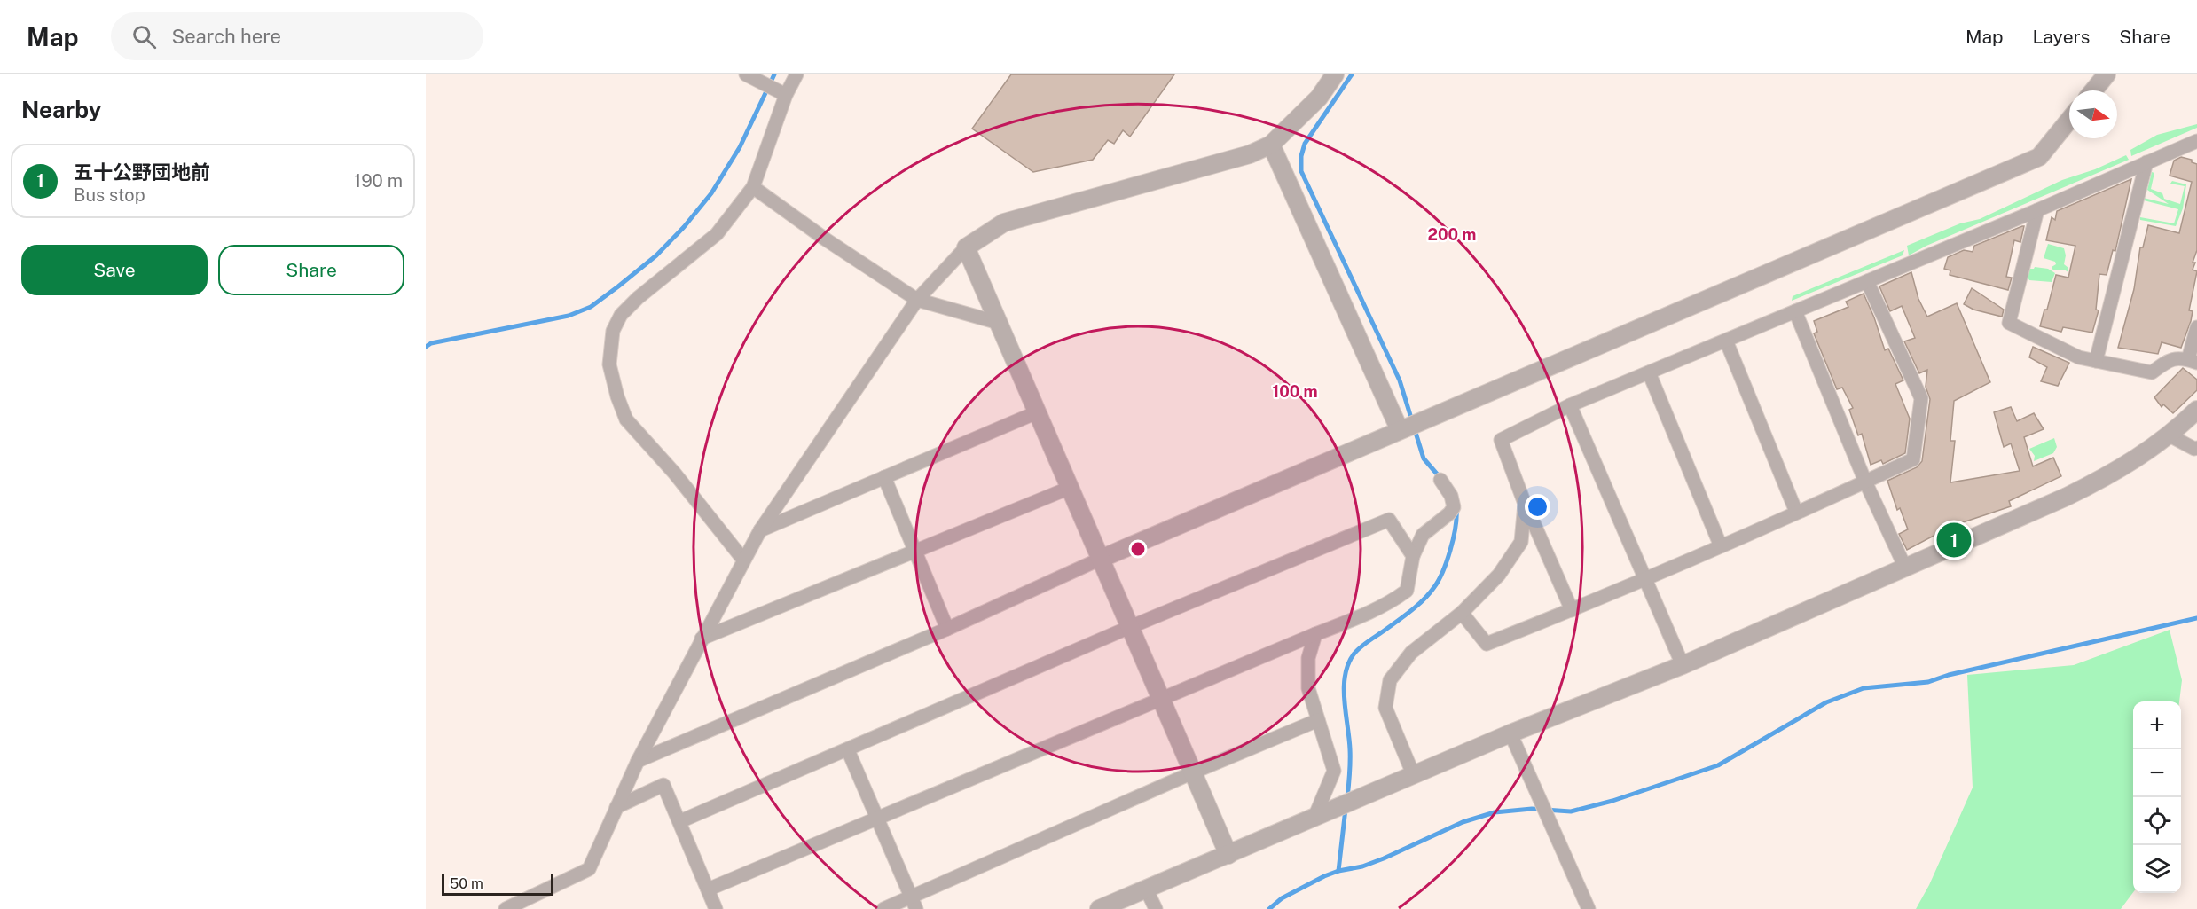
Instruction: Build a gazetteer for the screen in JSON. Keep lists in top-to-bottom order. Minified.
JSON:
{"scale_bar":"50 m","north":"right","page":{"header":"Map","search":"Search here","nav":["Map","Layers","Share"],"heading":"Nearby","list":[{"mark":"1","name":"五十公野団地前","note":"Bus stop","value":"190 m"}],"buttons":["Save","Share"],"pins":"1","map_buttons":["+","−"],"scale":"50 m"},"rings":["200 m","100 m"]}
